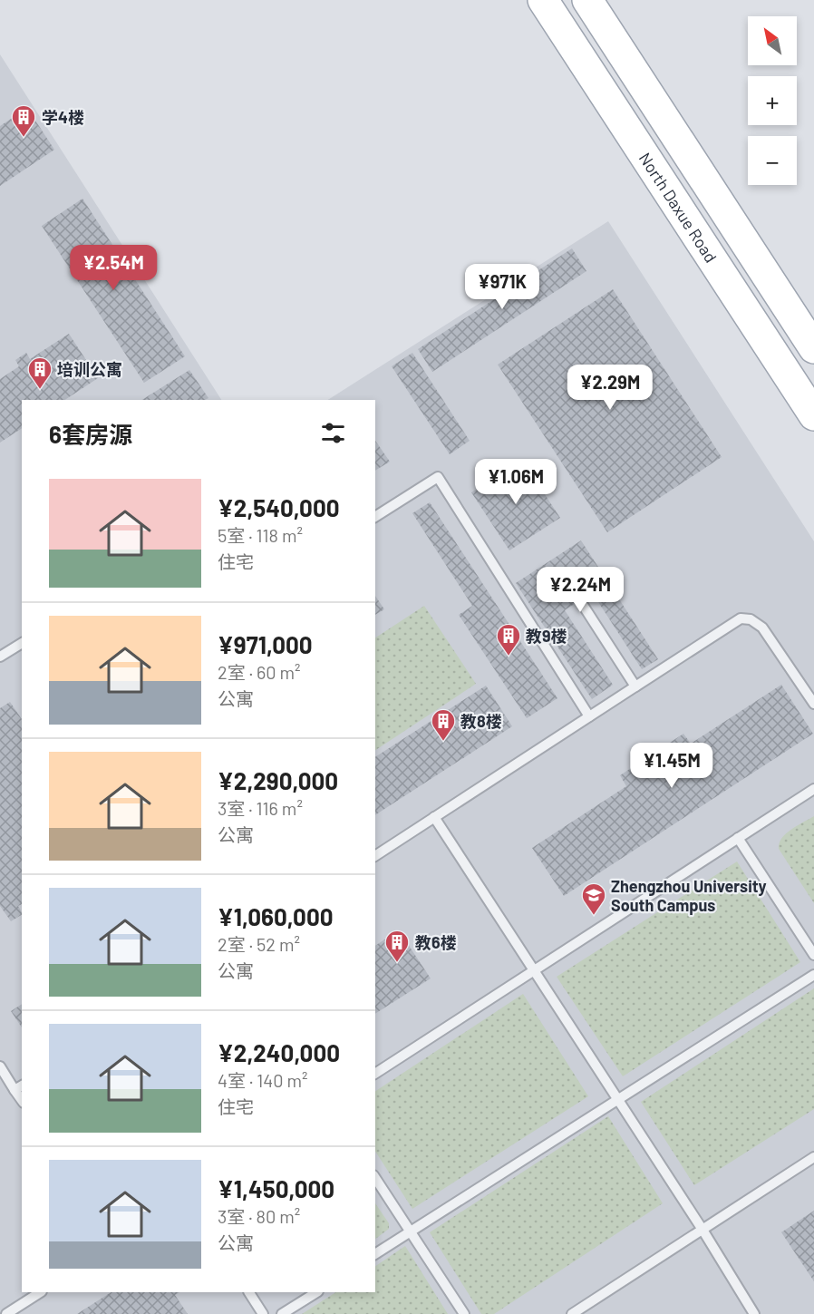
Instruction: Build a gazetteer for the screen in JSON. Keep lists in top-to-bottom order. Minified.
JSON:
{"streets":{"main road":["North Daxue Road"]},"places":{"building":["学4楼","培训公寓","教9楼","教8楼","教6楼"],"school or university":["Zhengzhou University South Campus"]},"north":"top left","page":{"map_buttons":["+","−"],"price":["¥2.54M","¥971K","¥2.29M","¥1.06M","¥2.24M","¥1.45M"],"heading":"6套房源","list":[{"name":"¥2,540,000","note":"5室 · 118 m² · 住宅"},{"name":"¥971,000","note":"2室 · 60 m² · 公寓"},{"name":"¥2,290,000","note":"3室 · 116 m² · 公寓"},{"name":"¥1,060,000","note":"2室 · 52 m² · 公寓"},{"name":"¥2,240,000","note":"4室 · 140 m² · 住宅"},{"name":"¥1,450,000","note":"3室 · 80 m² · 公寓"}]}}
